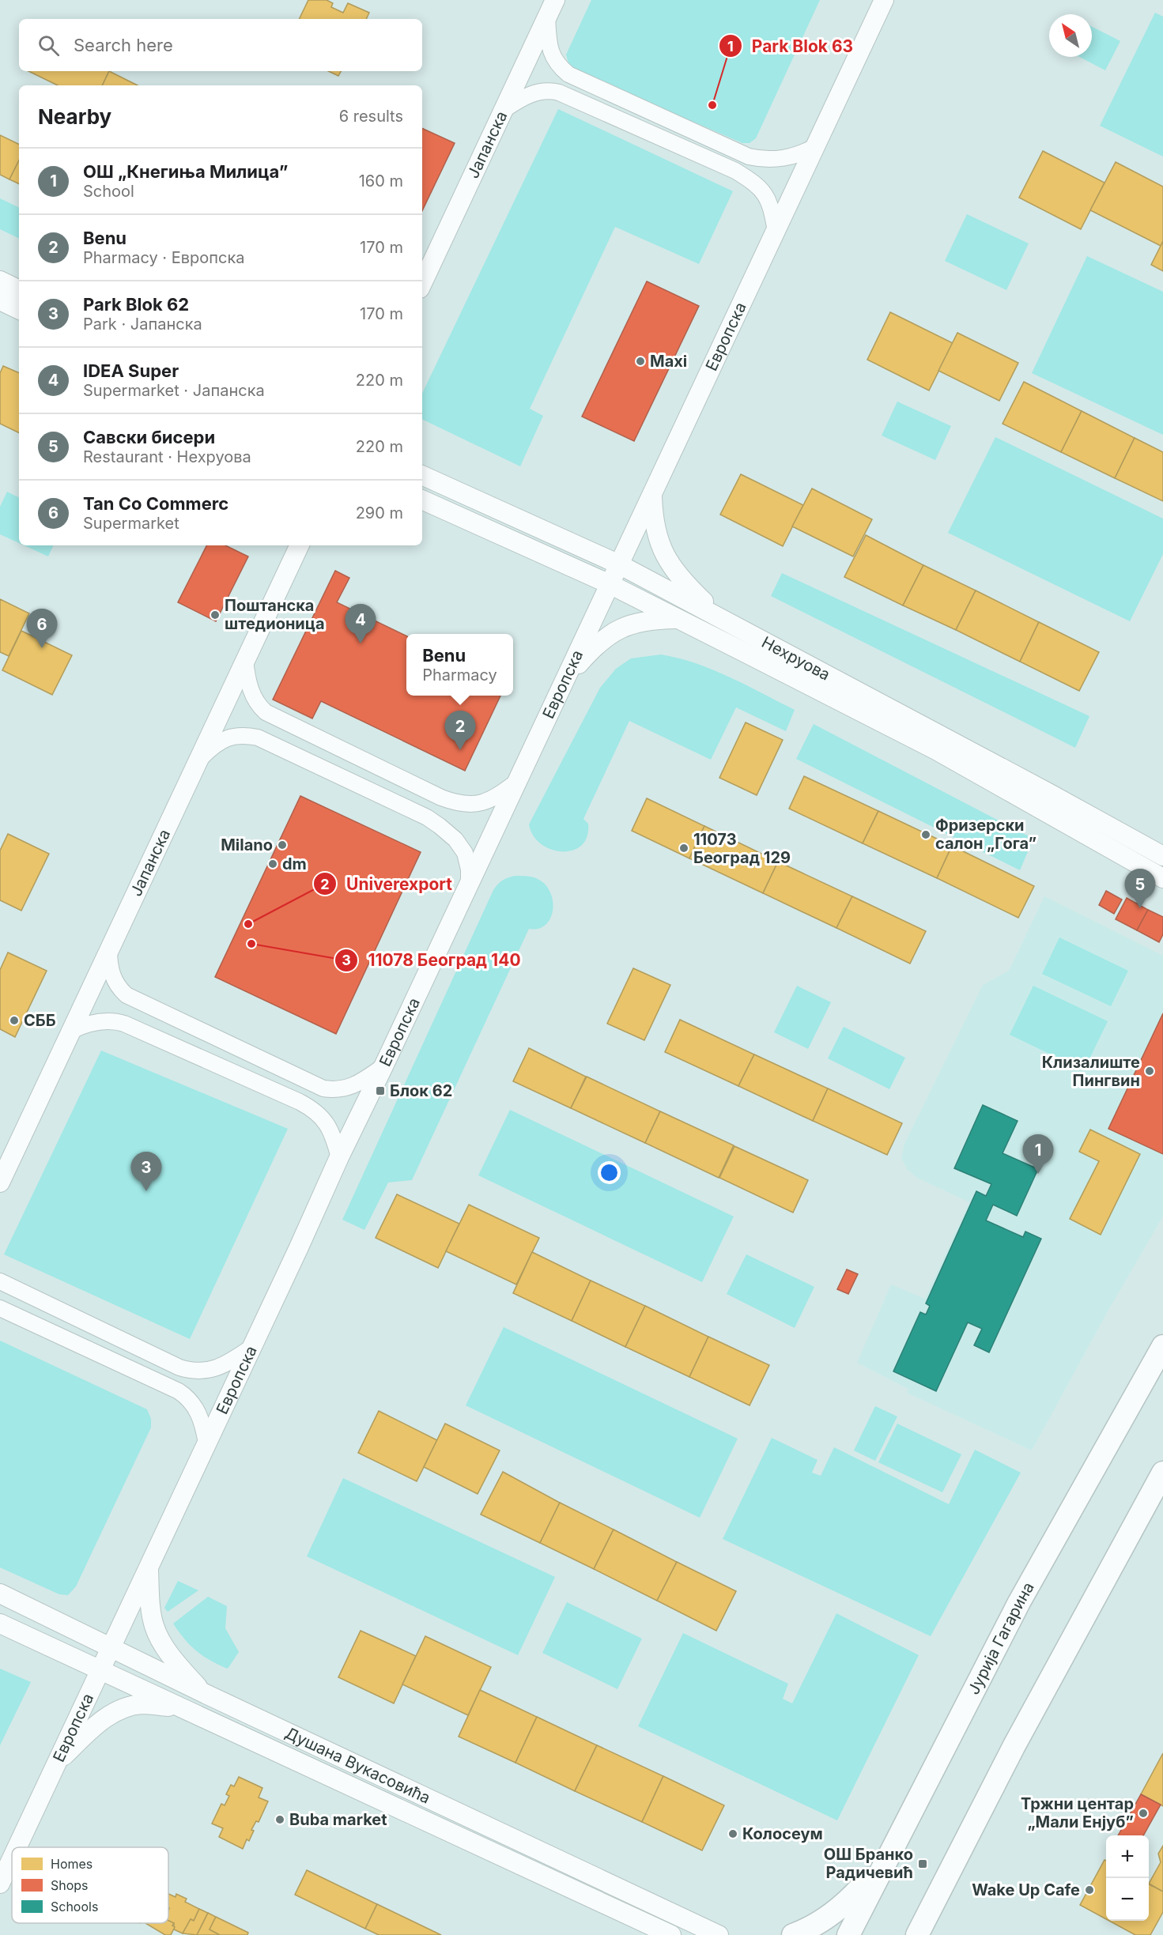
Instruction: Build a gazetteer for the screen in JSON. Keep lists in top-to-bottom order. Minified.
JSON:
{"streets":{"main road":["Јурија Гагарина"],"street":["Јапанска","Европска","Нехруова","Душана Вукасовића"]},"crossings":[["Европска","Нехруова"],["Европска","Душана Вукасовића"]],"places":{"other":["Park Blok 63","Maxi","Поштанска штедионица","Фризерски салон „Гога”","Milano","11073 Београд 129","dm","Univerexport","11078 Београд 140","СББ","Клизалиште Пингвин","Тржни центар „Мали Енјуб”","Buba market","Колосеум","Wake Up Cafe"],"transit":["Блок 62","ОШ Бранко Радичевић"]},"legend":["Homes","Shops","Schools"],"north":"top left","page":{"search":"Search here","heading":["Nearby","6 results"],"list":[{"mark":"1","name":"ОШ „Кнегиња Милица”","note":"School","value":"160 m"},{"mark":"2","name":"Benu","note":"Pharmacy · Европска","value":"170 m"},{"mark":"3","name":"Park Blok 62","note":"Park · Јапанска","value":"170 m"},{"mark":"4","name":"IDEA Super","note":"Supermarket · Јапанска","value":"220 m"},{"mark":"5","name":"Савски бисери","note":"Restaurant · Нехруова","value":"220 m"},{"mark":"6","name":"Tan Co Commerc","note":"Supermarket","value":"290 m"}],"pins":["4","6","2","5","1","3"],"popup":["Benu","Pharmacy"],"map_buttons":["+","−"]}}
